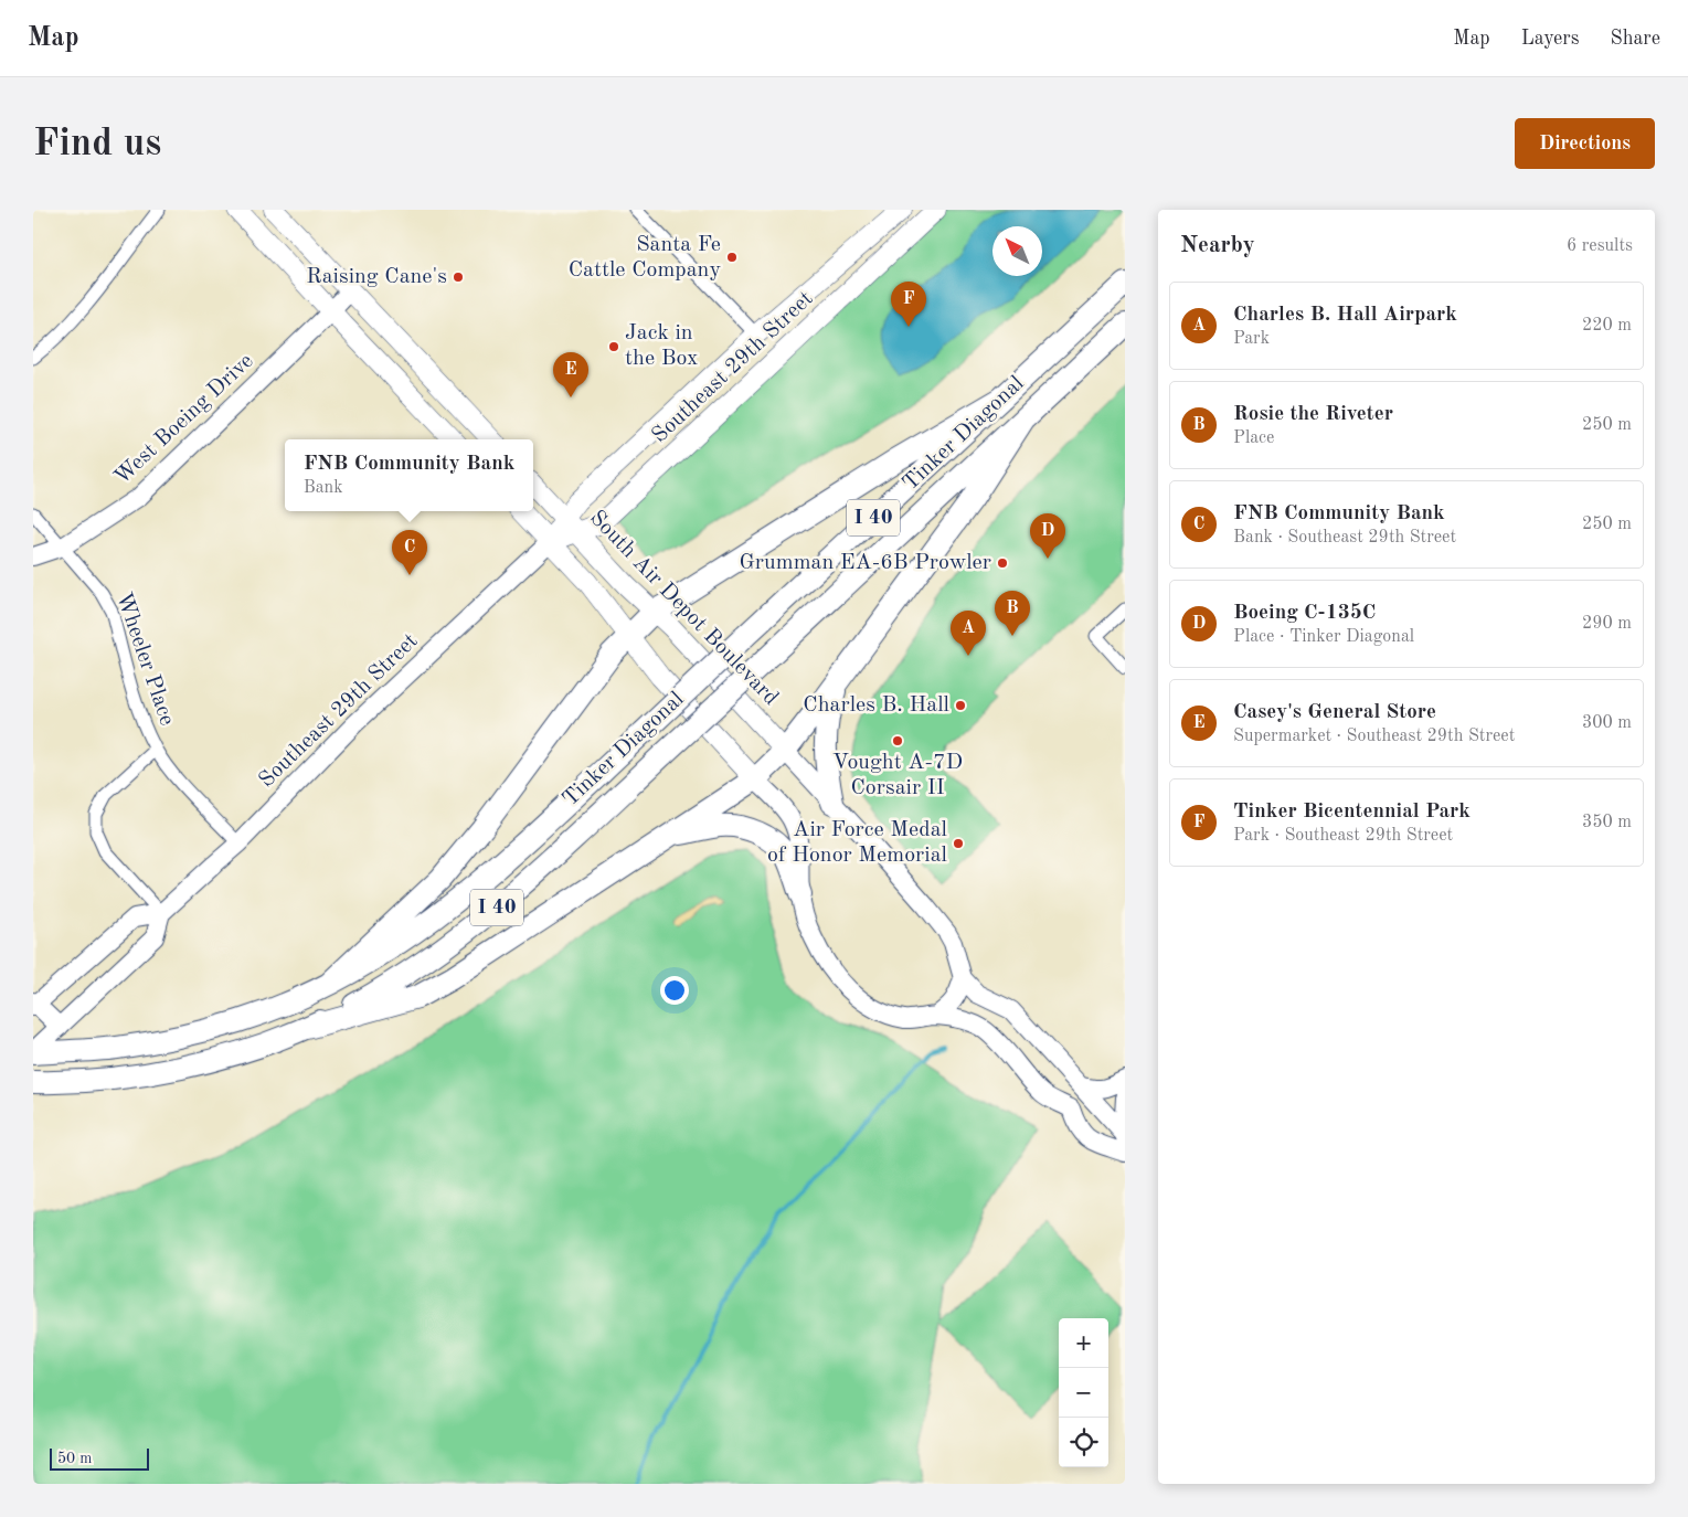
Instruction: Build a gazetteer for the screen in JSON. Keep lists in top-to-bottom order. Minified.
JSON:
{"streets":{"highway":["Tinker Diagonal","I 40"],"main road":["Southeast 29th Street","West Boeing Drive","South Air Depot Boulevard"],"street":["Wheeler Place"]},"crossings":[["Southeast 29th Street","South Air Depot Boulevard"],["Southeast 29th Street","Wheeler Place"],["West Boeing Drive","Wheeler Place"]],"places":["Santa Fe Cattle Company","Raising Cane's","Jack in the Box","Grumman EA-6B Prowler","Charles B. Hall","Vought A-7D Corsair II","Air Force Medal of Honor Memorial"],"scale_bar":"50 m","north":"top left","page":{"header":"Map","nav":["Map","Layers","Share"],"buttons":"Directions","title":"Find us","heading":["Nearby","6 results"],"pins":["F","E","D","C","B","A"],"list":[{"mark":"A","name":"Charles B. Hall Airpark","note":"Park","value":"220 m"},{"mark":"B","name":"Rosie the Riveter","note":"Place","value":"250 m"},{"mark":"C","name":"FNB Community Bank","note":"Bank · Southeast 29th Street","value":"250 m"},{"mark":"D","name":"Boeing C-135C","note":"Place · Tinker Diagonal","value":"290 m"},{"mark":"E","name":"Casey's General Store","note":"Supermarket · Southeast 29th Street","value":"300 m"},{"mark":"F","name":"Tinker Bicentennial Park","note":"Park · Southeast 29th Street","value":"350 m"}],"popup":["FNB Community Bank","Bank"],"map_buttons":["+","−"],"scale":"50 m"}}
